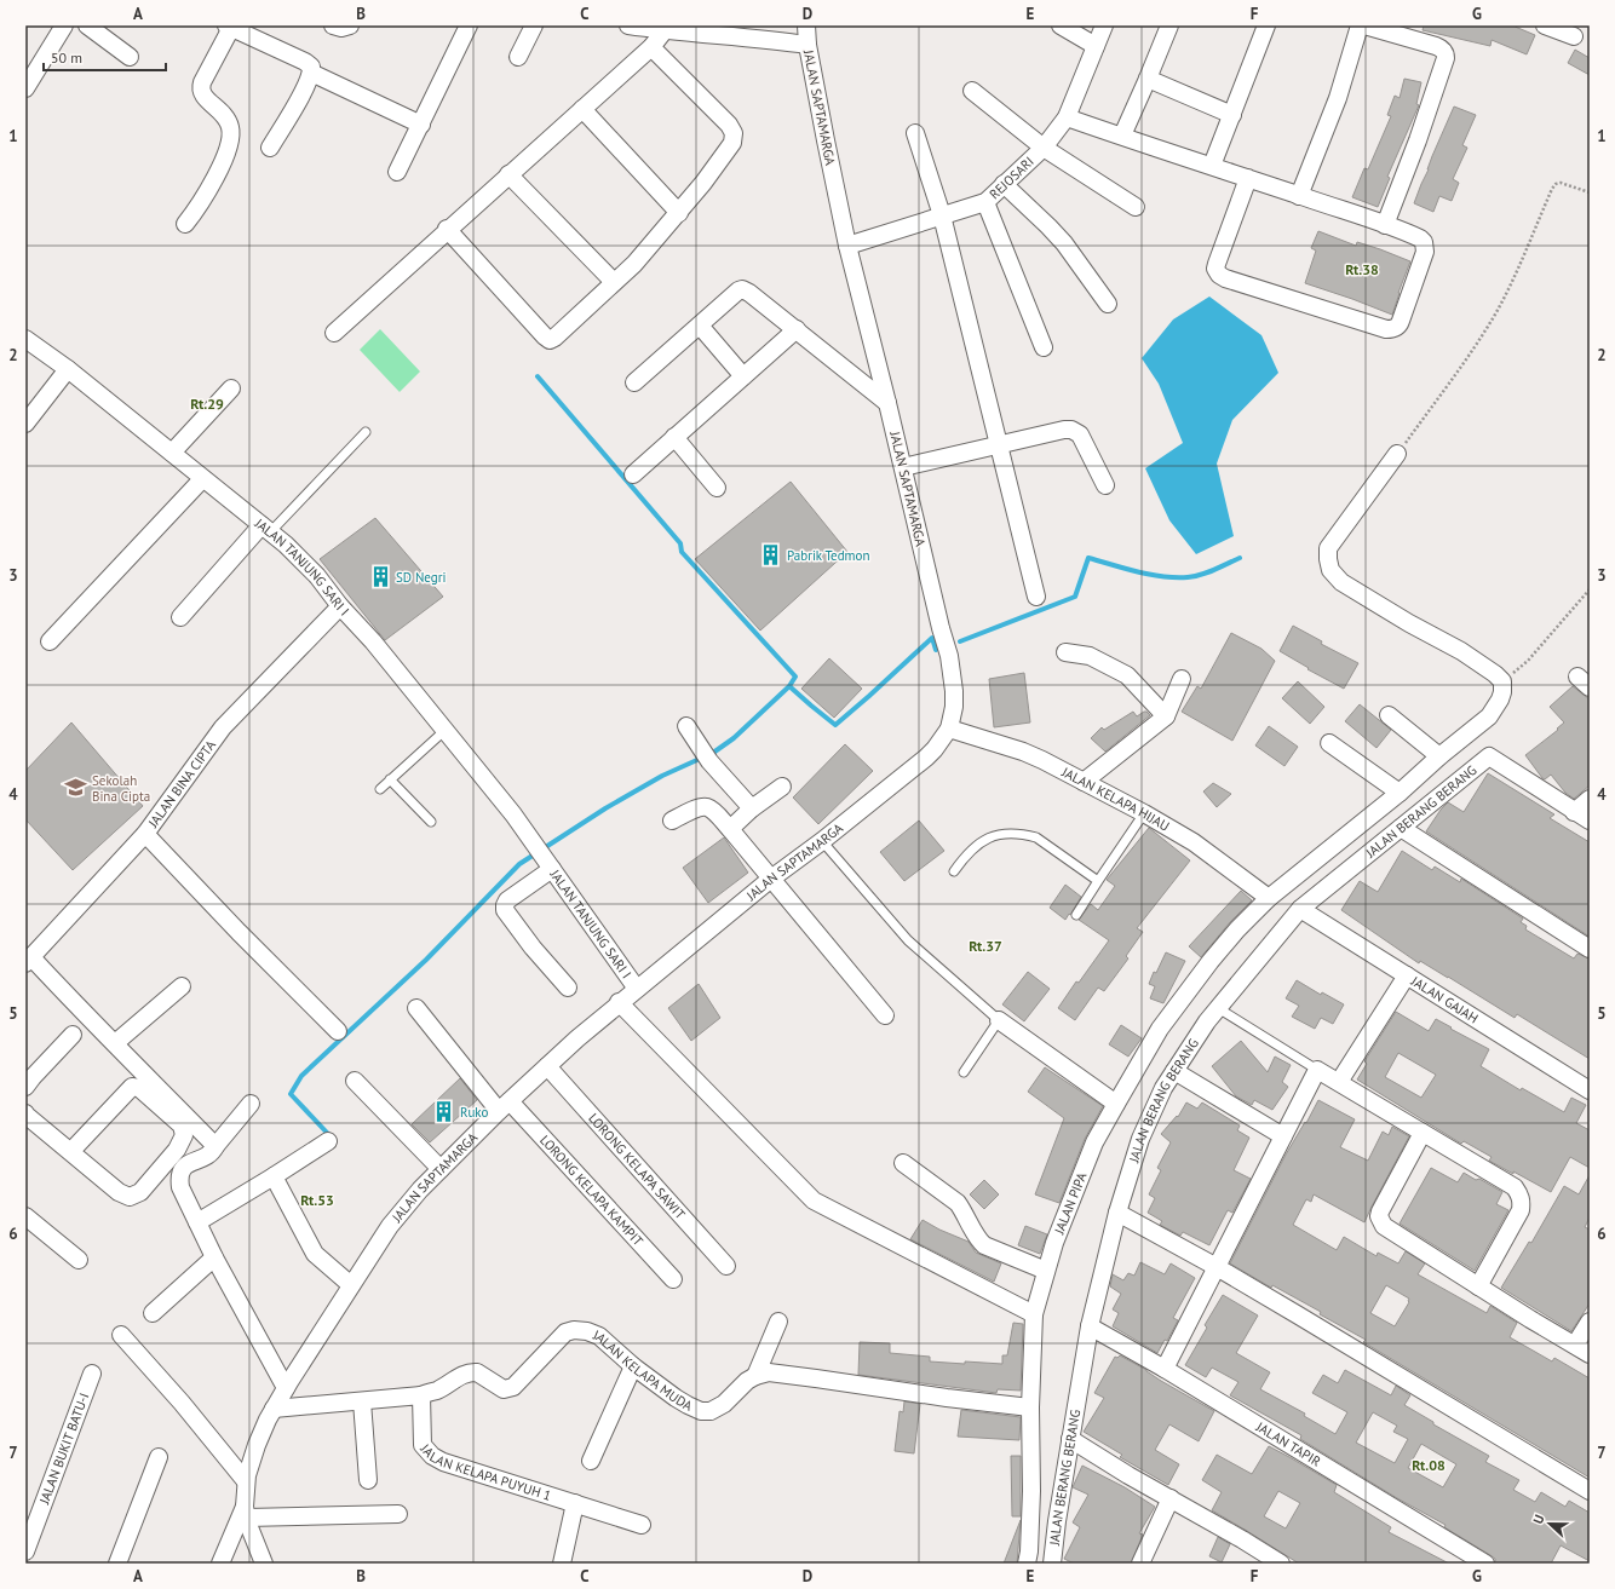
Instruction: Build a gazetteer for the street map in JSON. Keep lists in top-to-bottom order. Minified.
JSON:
{"streets":{"street":["JALAN SAPTAMARGA","REJOSARI","JALAN TANJUNG SARI I","JALAN BINA CIPTA","JALAN KELAPA HIJAU","JALAN BERANG BERANG","JALAN GAJAH","LORONG KELAPA SAWIT","LORONG KELAPA KAMPIT","JALAN PIPA","JALAN KELAPA MUDA","JALAN TAPIR","JALAN BUKIT BATU-I","JALAN KELAPA PUYUH 1"]},"crossings":[["JALAN SAPTAMARGA","REJOSARI"],["JALAN SAPTAMARGA","JALAN TANJUNG SARI I"],["JALAN SAPTAMARGA","JALAN KELAPA HIJAU"],["JALAN SAPTAMARGA","LORONG KELAPA SAWIT"],["JALAN SAPTAMARGA","LORONG KELAPA KAMPIT"],["JALAN TANJUNG SARI I","JALAN BINA CIPTA"],["JALAN KELAPA HIJAU","JALAN PIPA"],["JALAN BERANG BERANG","JALAN GAJAH"],["JALAN BERANG BERANG","JALAN TAPIR"],["JALAN KELAPA MUDA","JALAN KELAPA PUYUH 1"]],"districts":["Rt.38","Rt.29","Rt.37","Rt.53","Rt.08"],"places":{"building":["Pabrik Tedmon","SD Negri","Ruko"],"school or university":["Sekolah Bina Cipta"]},"scale_bar":"50 m","north":"left","grid":{"columns":["A","B","C","D","E","F","G"],"rows":["1","2","3","4","5","6","7"]}}
